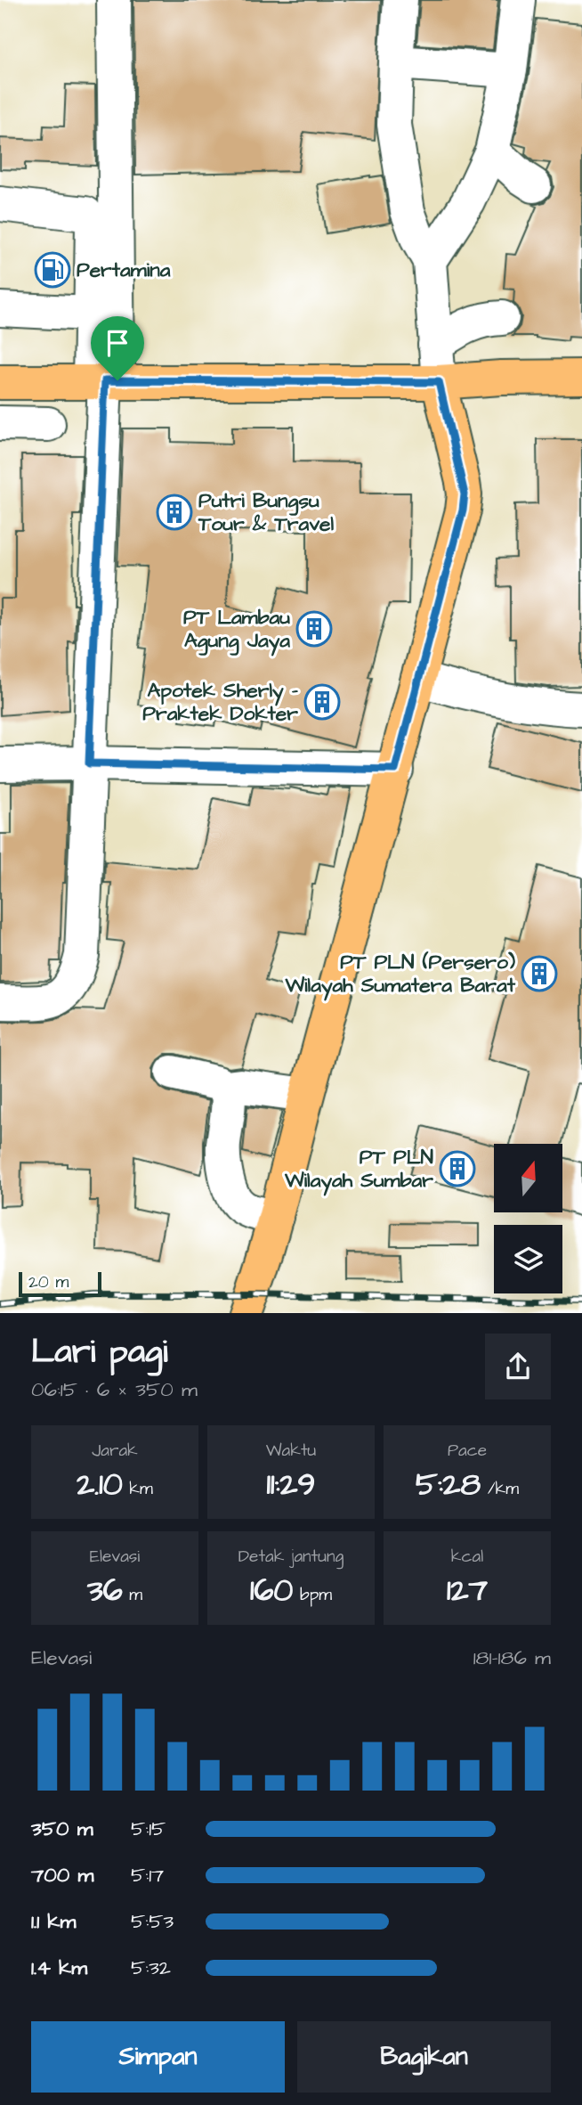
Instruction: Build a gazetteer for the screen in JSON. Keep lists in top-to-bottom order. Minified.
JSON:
{"places":{"fuel station":["Pertamina"],"building":["Putri Bungsu Tour & Travel","PT Lambau Agung Jaya","Apotek Sherly - Praktek Dokter","PT PLN (Persero) Wilayah Sumatera Barat","PT PLN Wilayah Sumbar"]},"scale_bar":"20 m","north":"top","page":{"scale":"20 m","heading":["Lari pagi","06:15 · 6 × 350 m"],"stats":[["Jarak","2.10 km"],["Waktu","11:29"],["Pace","5:28 /km"],["Elevasi","36 m"],["Detak jantung","160 bpm"],["kcal","127"]],"chart":["Elevasi","181–186 m"],"list":[{"name":"350 m","note":"5:15"},{"name":"700 m","note":"5:17"},{"name":"1.1 km","note":"5:53"},{"name":"1.4 km","note":"5:32"}],"buttons":["Simpan","Bagikan"]}}
